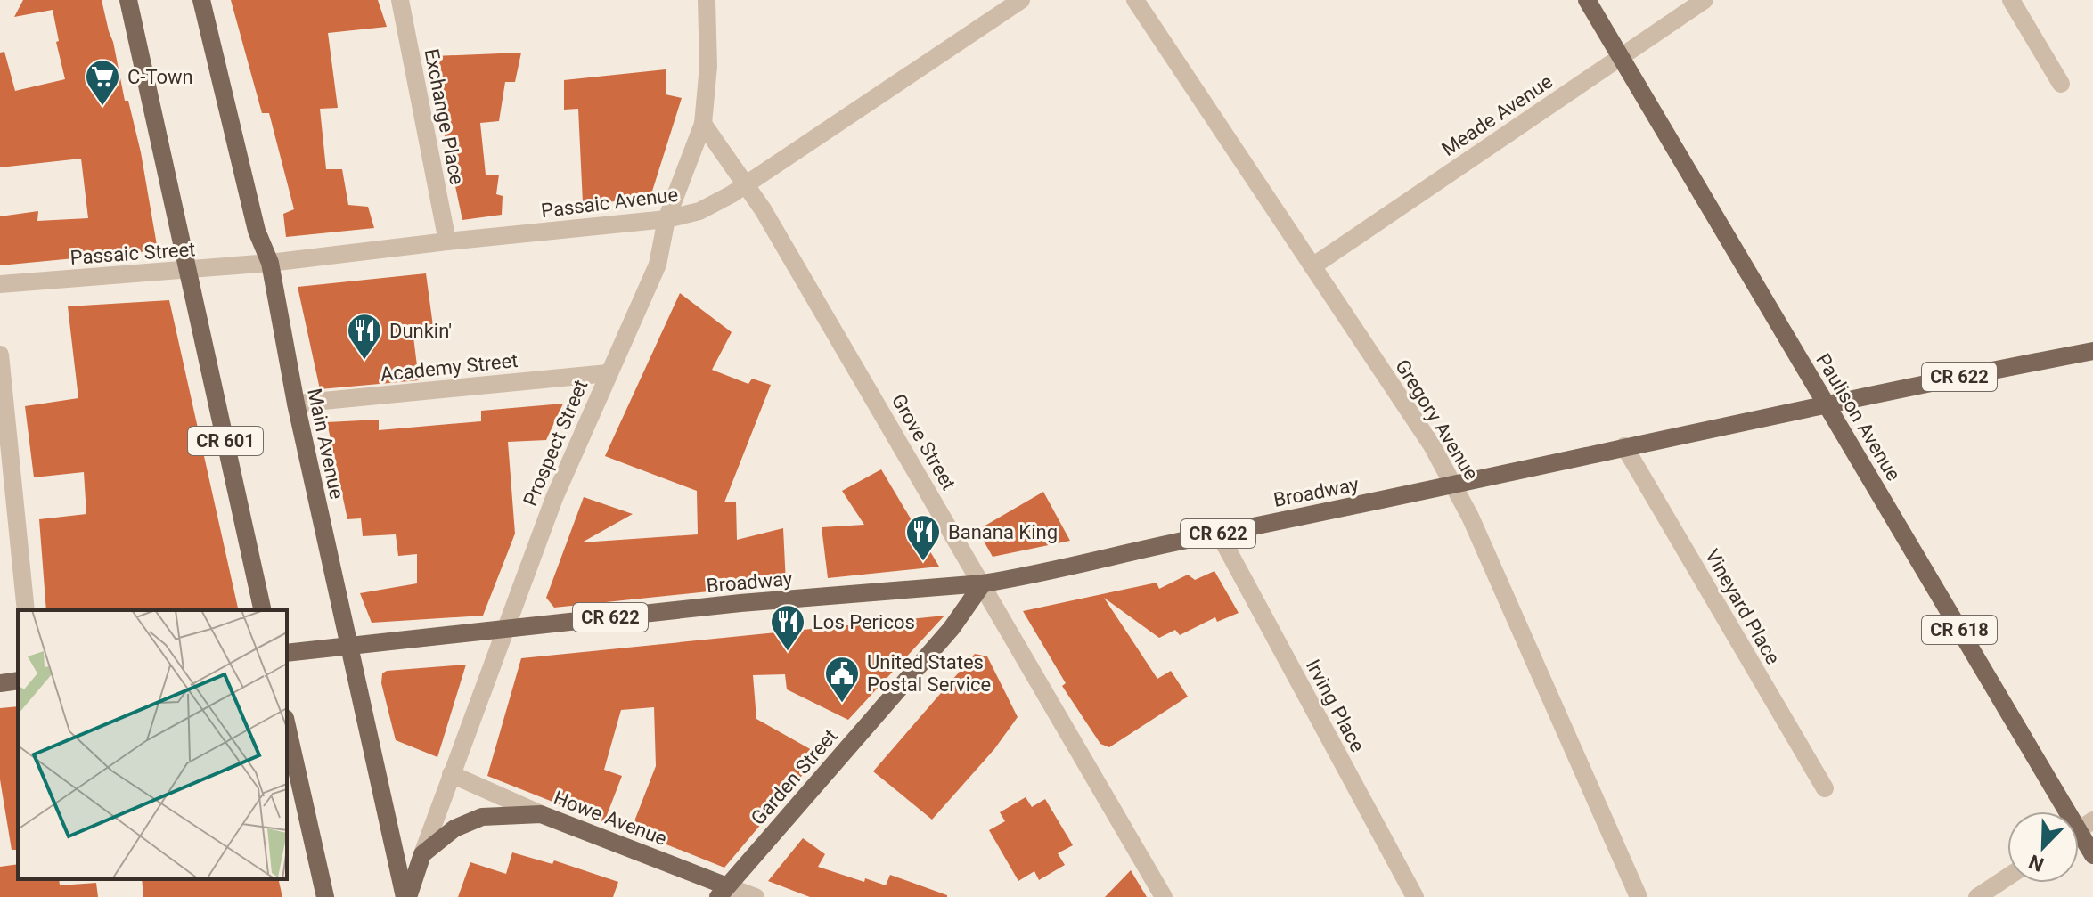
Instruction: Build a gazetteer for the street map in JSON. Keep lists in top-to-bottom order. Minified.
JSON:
{"streets":{"main road":["CR 622","Paulison Avenue","CR 601","Prospect Street","Main Avenue","Broadway","CR 618","Garden Street","Howe Avenue"],"street":["Meade Avenue","Exchange Place","Passaic Avenue","Passaic Street","Academy Street","Gregory Avenue","Grove Street","Vineyard Place","Irving Place"]},"crossings":[["Meade Avenue","Paulison Avenue"],["Meade Avenue","Gregory Avenue"],["Exchange Place","Passaic Avenue"],["Passaic Avenue","Passaic Street"],["Passaic Avenue","Grove Street"],["Passaic Avenue","Prospect Street"],["Passaic Avenue","Main Avenue"],["Passaic Street","CR 601"],["Passaic Street","Main Avenue"],["Academy Street","Prospect Street"],["Academy Street","Main Avenue"],["Paulison Avenue","Broadway"],["Gregory Avenue","Broadway"],["Grove Street","Prospect Street"],["Grove Street","Broadway"],["Grove Street","Garden Street"],["Prospect Street","Main Avenue"],["Prospect Street","Broadway"],["Prospect Street","Howe Avenue"],["Main Avenue","Broadway"],["Broadway","Vineyard Place"],["Broadway","Irving Place"],["Broadway","Garden Street"],["Garden Street","Howe Avenue"]],"places":{"supermarket":["C-Town"],"restaurant":["Dunkin'","Banana King","Los Pericos"],"public building":["United States Postal Service"]},"north":"bottom left"}
